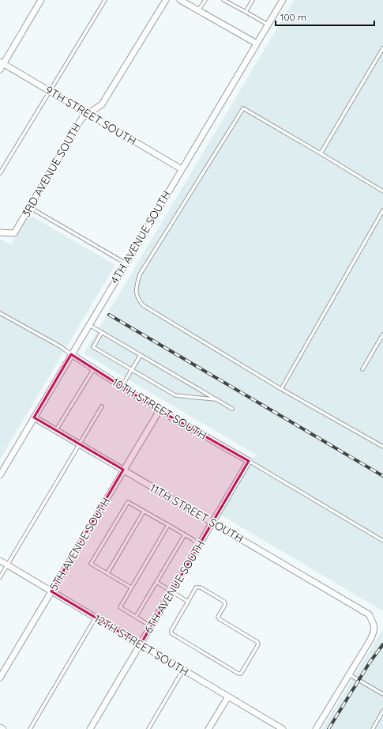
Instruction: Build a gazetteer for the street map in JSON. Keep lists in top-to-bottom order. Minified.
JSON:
{"streets":{"street":["9TH STREET SOUTH","3RD AVENUE SOUTH","4TH AVENUE SOUTH","10TH STREET SOUTH","11TH STREET SOUTH","5TH AVENUE SOUTH","6TH AVENUE SOUTH","12TH STREET SOUTH"]},"crossings":[["9TH STREET SOUTH","3RD AVENUE SOUTH"],["9TH STREET SOUTH","4TH AVENUE SOUTH"],["4TH AVENUE SOUTH","10TH STREET SOUTH"],["4TH AVENUE SOUTH","11TH STREET SOUTH"],["10TH STREET SOUTH","5TH AVENUE SOUTH"],["10TH STREET SOUTH","6TH AVENUE SOUTH"],["11TH STREET SOUTH","5TH AVENUE SOUTH"],["11TH STREET SOUTH","6TH AVENUE SOUTH"],["5TH AVENUE SOUTH","12TH STREET SOUTH"],["6TH AVENUE SOUTH","12TH STREET SOUTH"]],"scale_bar":"100 m"}
